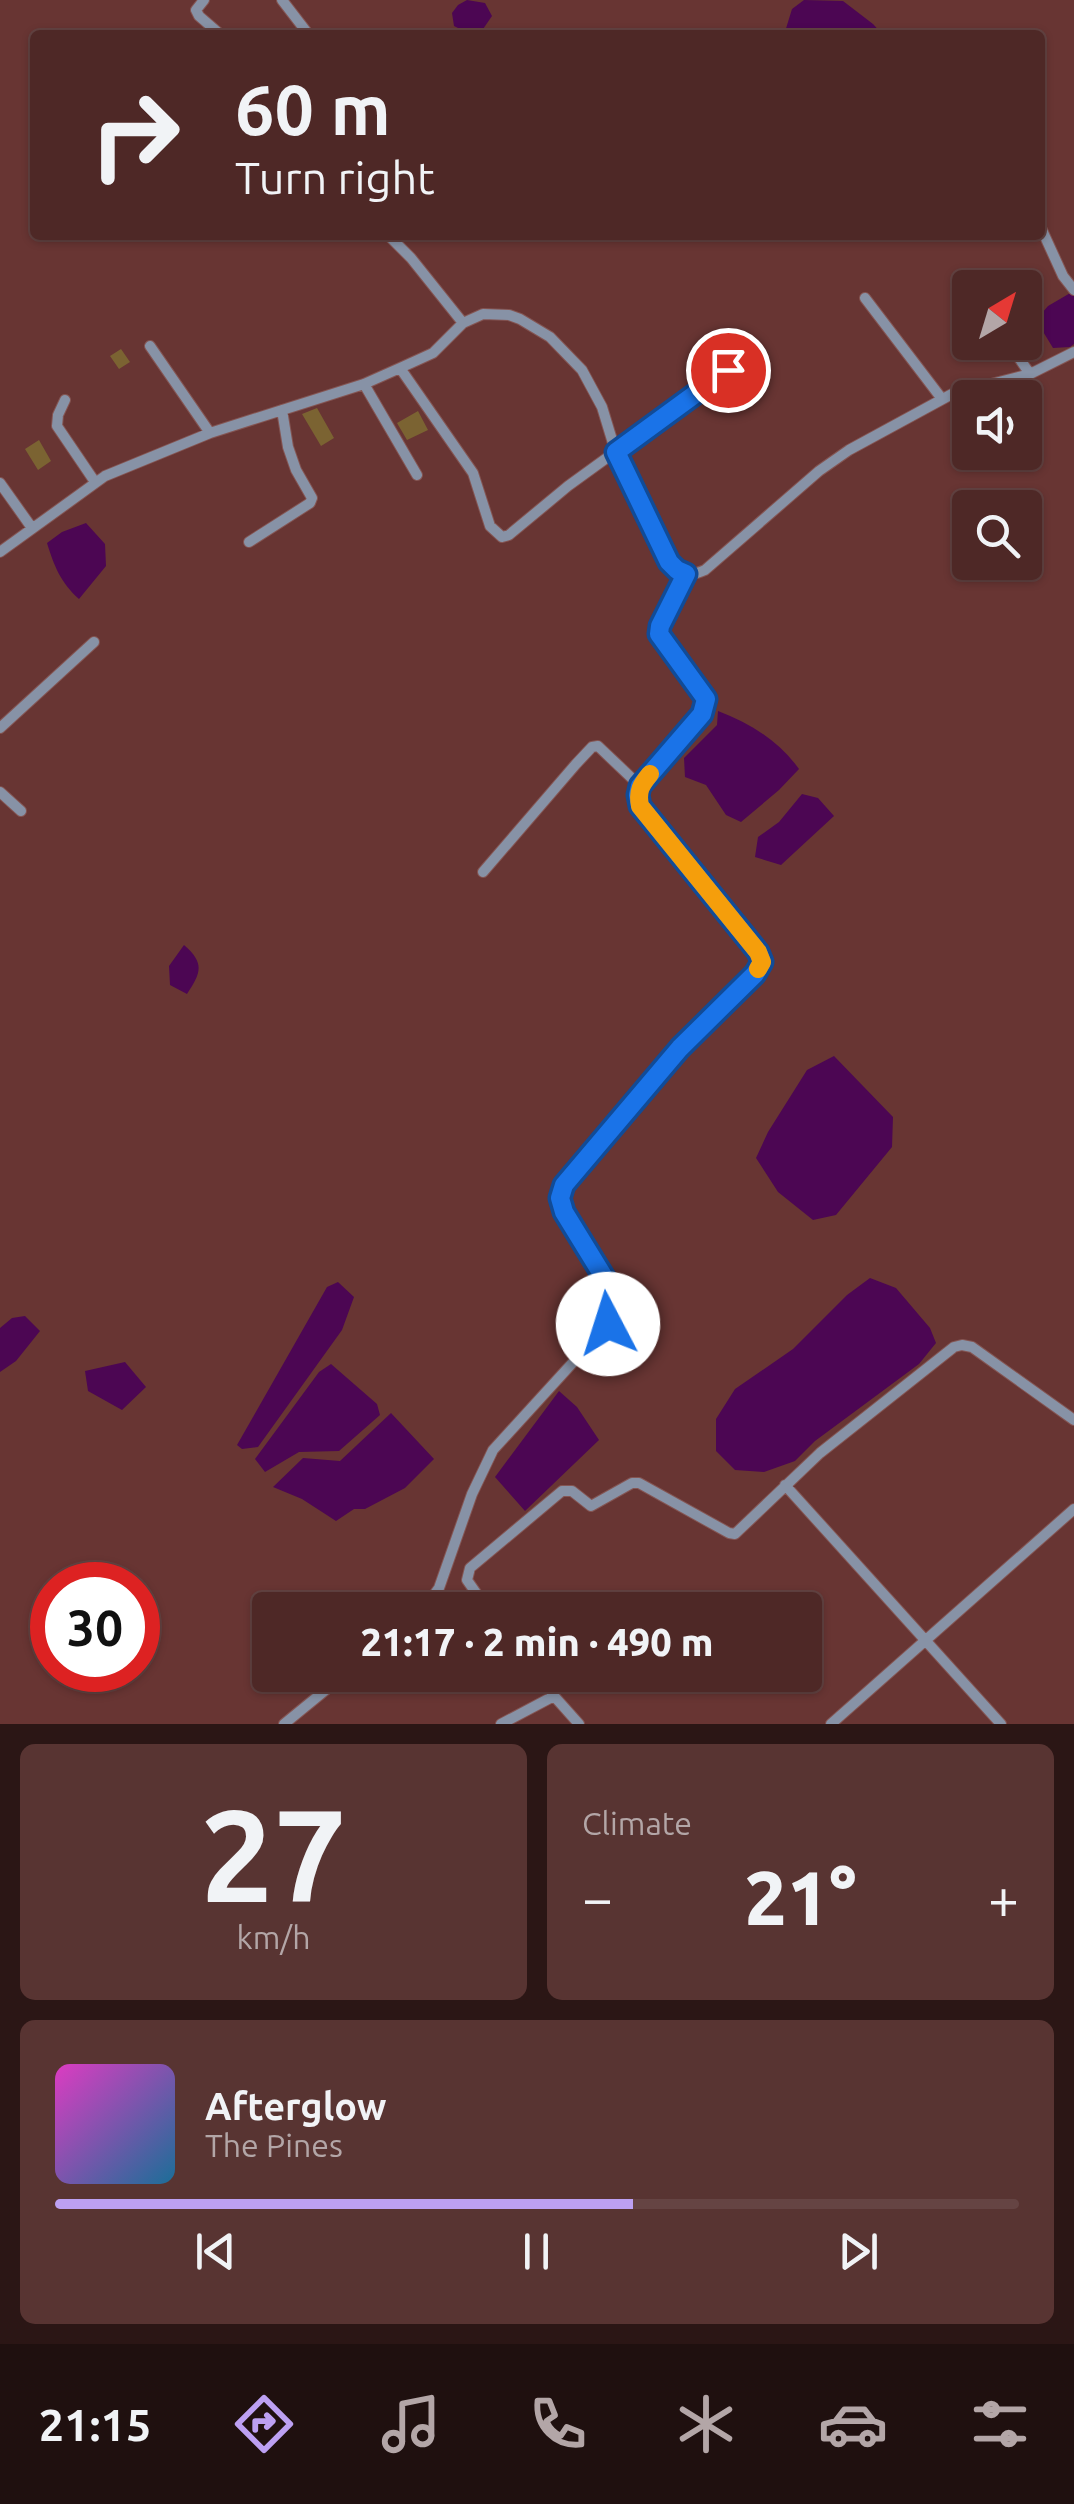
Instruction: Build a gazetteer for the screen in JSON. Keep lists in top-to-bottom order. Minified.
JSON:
{"north":"top right","page":{"turn":["60 m","Turn right"],"limit":"30","trip":"21:17 · 2 min · 490 m","tile":[["27","km/h"],"Climate"],"heat":["−","21°","+"],"song":["Afterglow","The Pines"],"tabs":"21:15"}}
